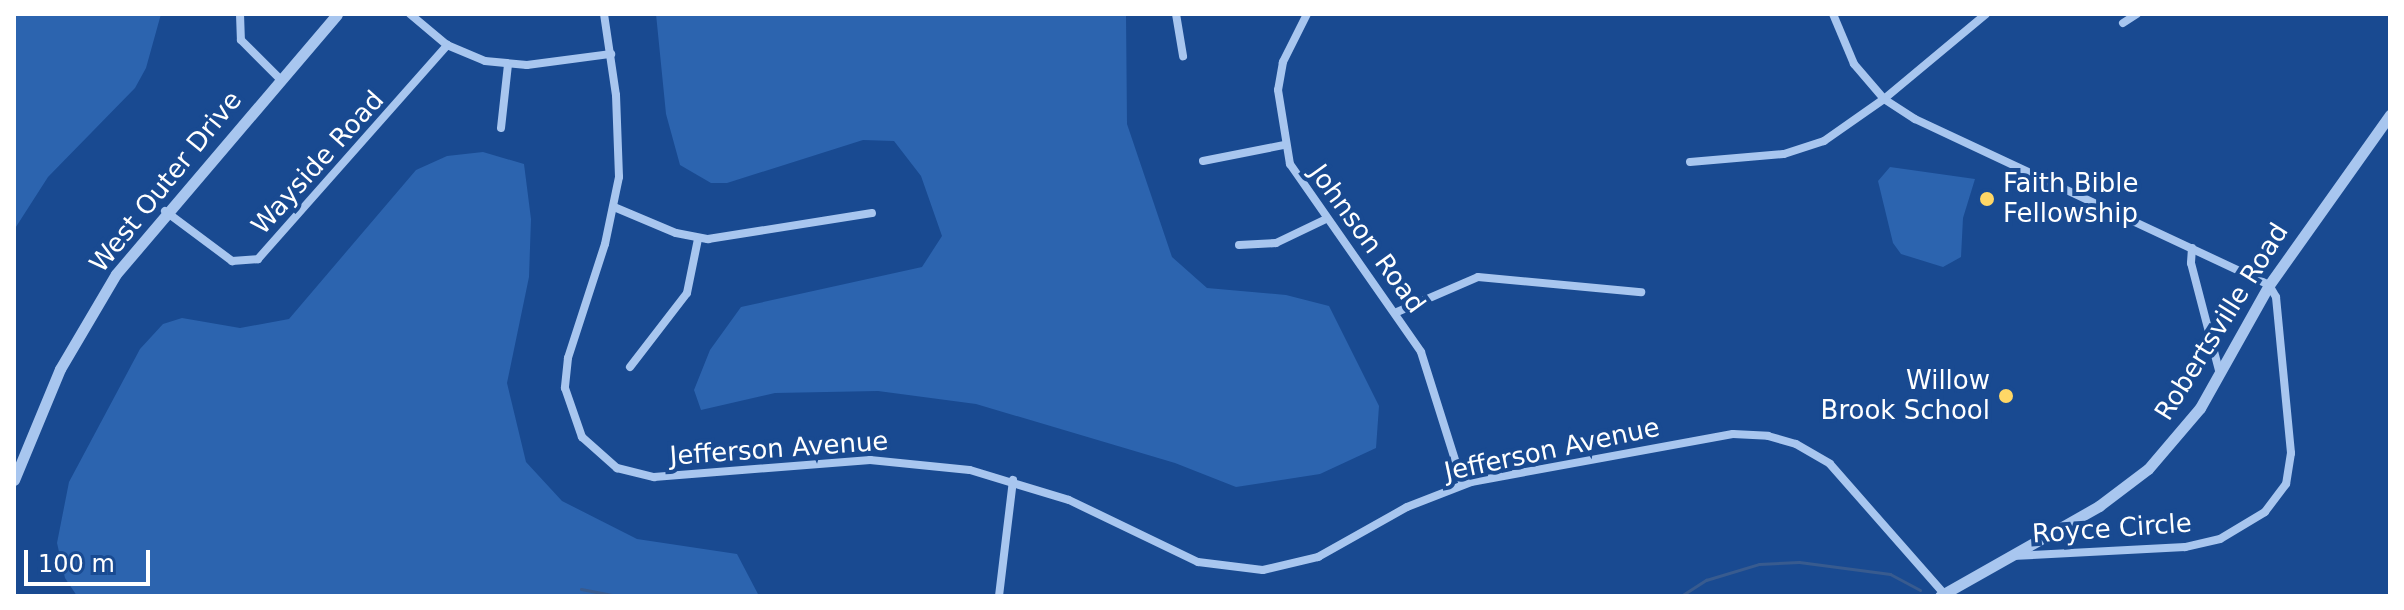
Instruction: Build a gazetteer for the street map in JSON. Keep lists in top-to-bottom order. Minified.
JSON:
{"streets":{"street":["Wayside Road","West Outer Drive","Johnson Road","Robertsville Road","Jefferson Avenue","Royce Circle"]},"crossings":[["Wayside Road","West Outer Drive"],["Johnson Road","Jefferson Avenue"],["Robertsville Road","Jefferson Avenue"],["Robertsville Road","Royce Circle"]],"places":["Faith Bible Fellowship","Willow Brook School"],"scale_bar":"100 m"}
